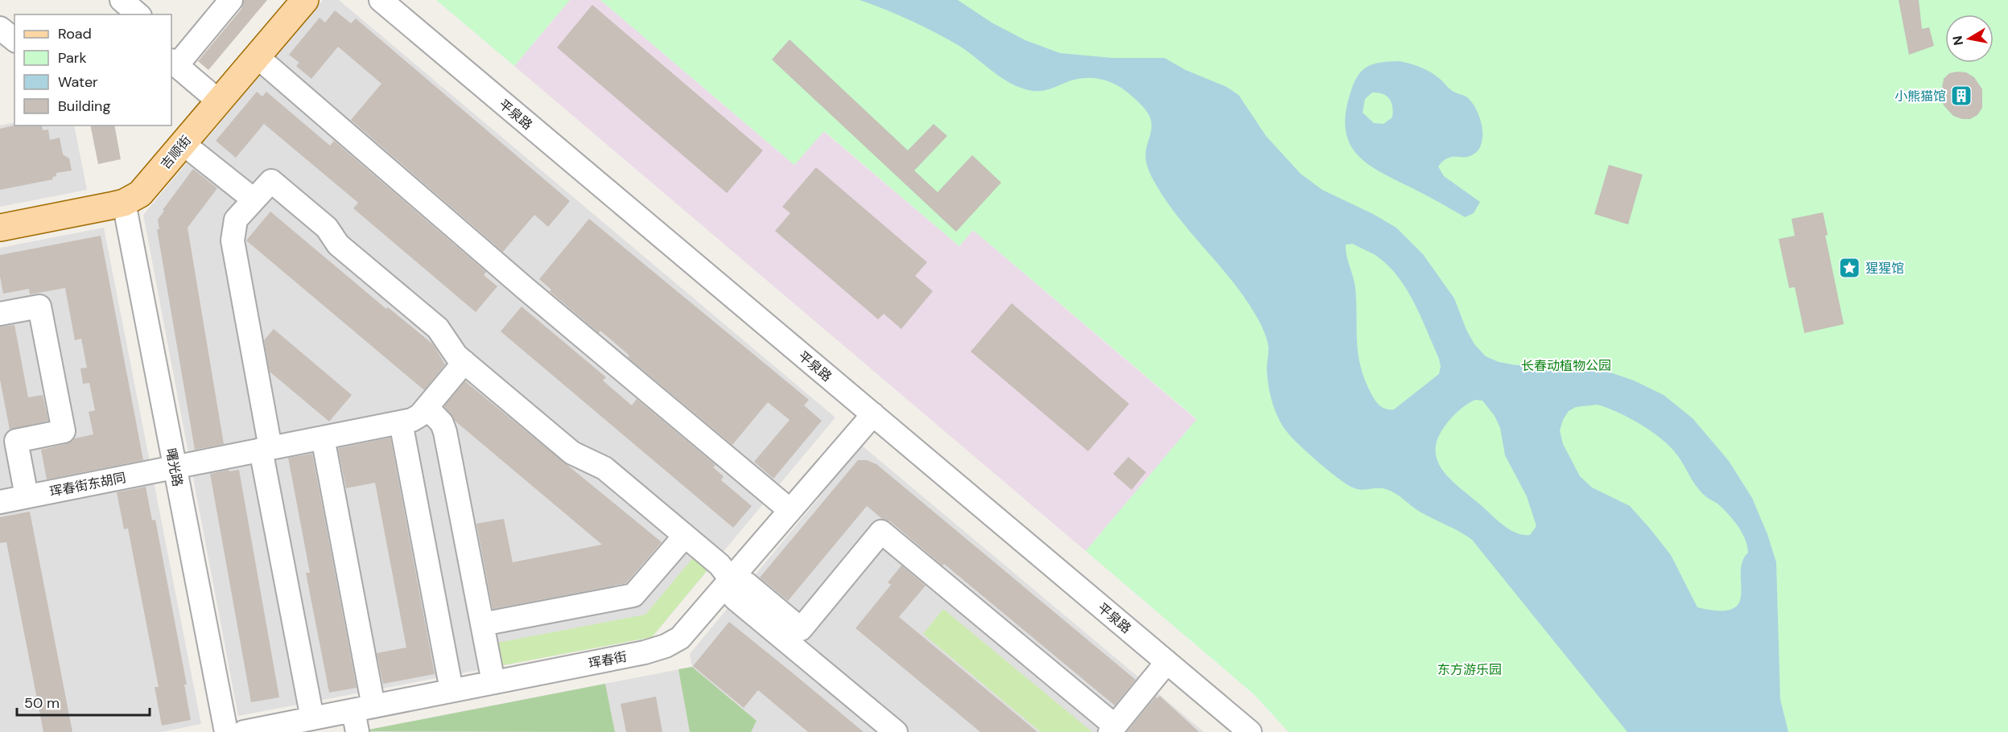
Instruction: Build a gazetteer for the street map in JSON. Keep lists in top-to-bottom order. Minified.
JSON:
{"streets":{"main road":["吉顺街"],"street":["平泉路","曙光路","珲春街东胡同","珲春街"]},"crossings":[["平泉路","珲春街"],["吉顺街","曙光路"],["曙光路","珲春街东胡同"]],"parks":["长春动植物公园","东方游乐园"],"places":{"building":["小熊猫馆"],"place":["猩猩馆"]},"legend":["Road","Park","Water","Building"],"scale_bar":"50 m","north":"left"}
